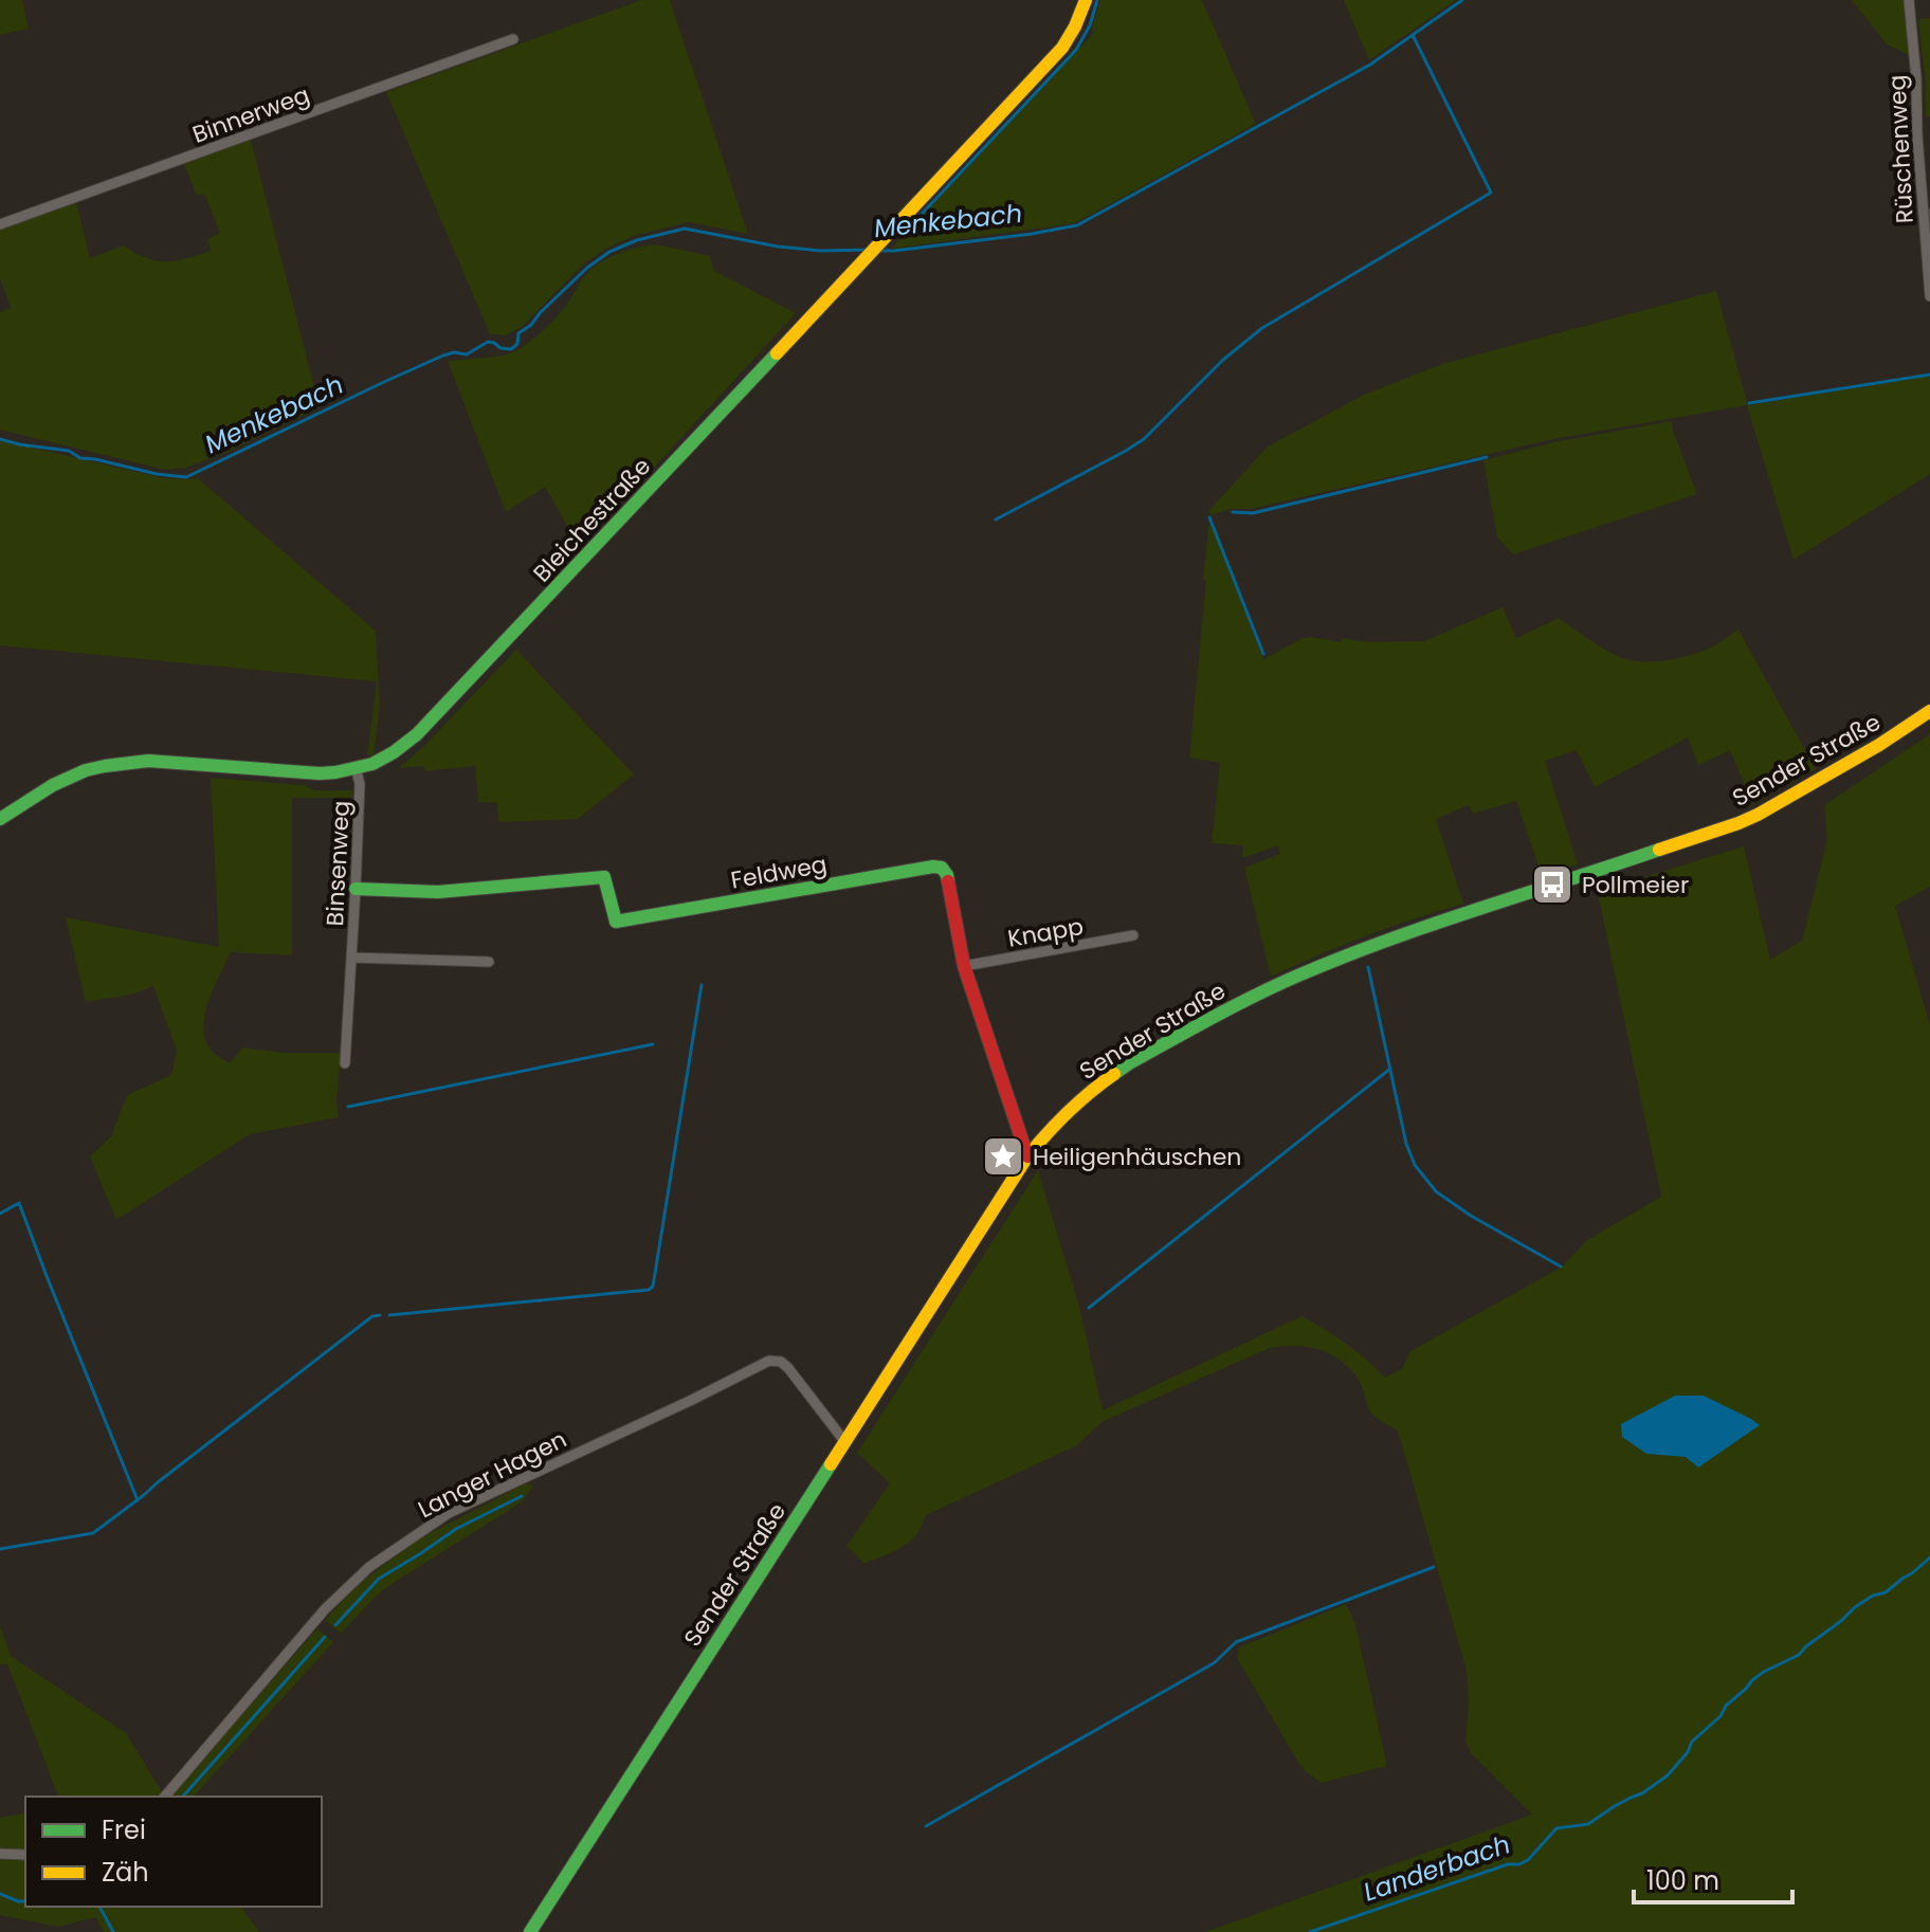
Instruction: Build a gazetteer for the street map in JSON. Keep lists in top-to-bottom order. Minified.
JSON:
{"streets":{"street":["Binnerweg","Rüschenweg","Bleichestraße","Sender Straße","Binsenweg","Feldweg","Knapp","Langer Hagen"]},"crossings":[["Bleichestraße","Binsenweg"],["Sender Straße","Feldweg"],["Sender Straße","Langer Hagen"],["Binsenweg","Feldweg"],["Feldweg","Knapp"]],"water":["Menkebach","Landerbach"],"places":{"bus stop":["Pollmeier"],"place":["Heiligenhäuschen"]},"legend":["Frei","Zäh"],"scale_bar":"100 m"}
